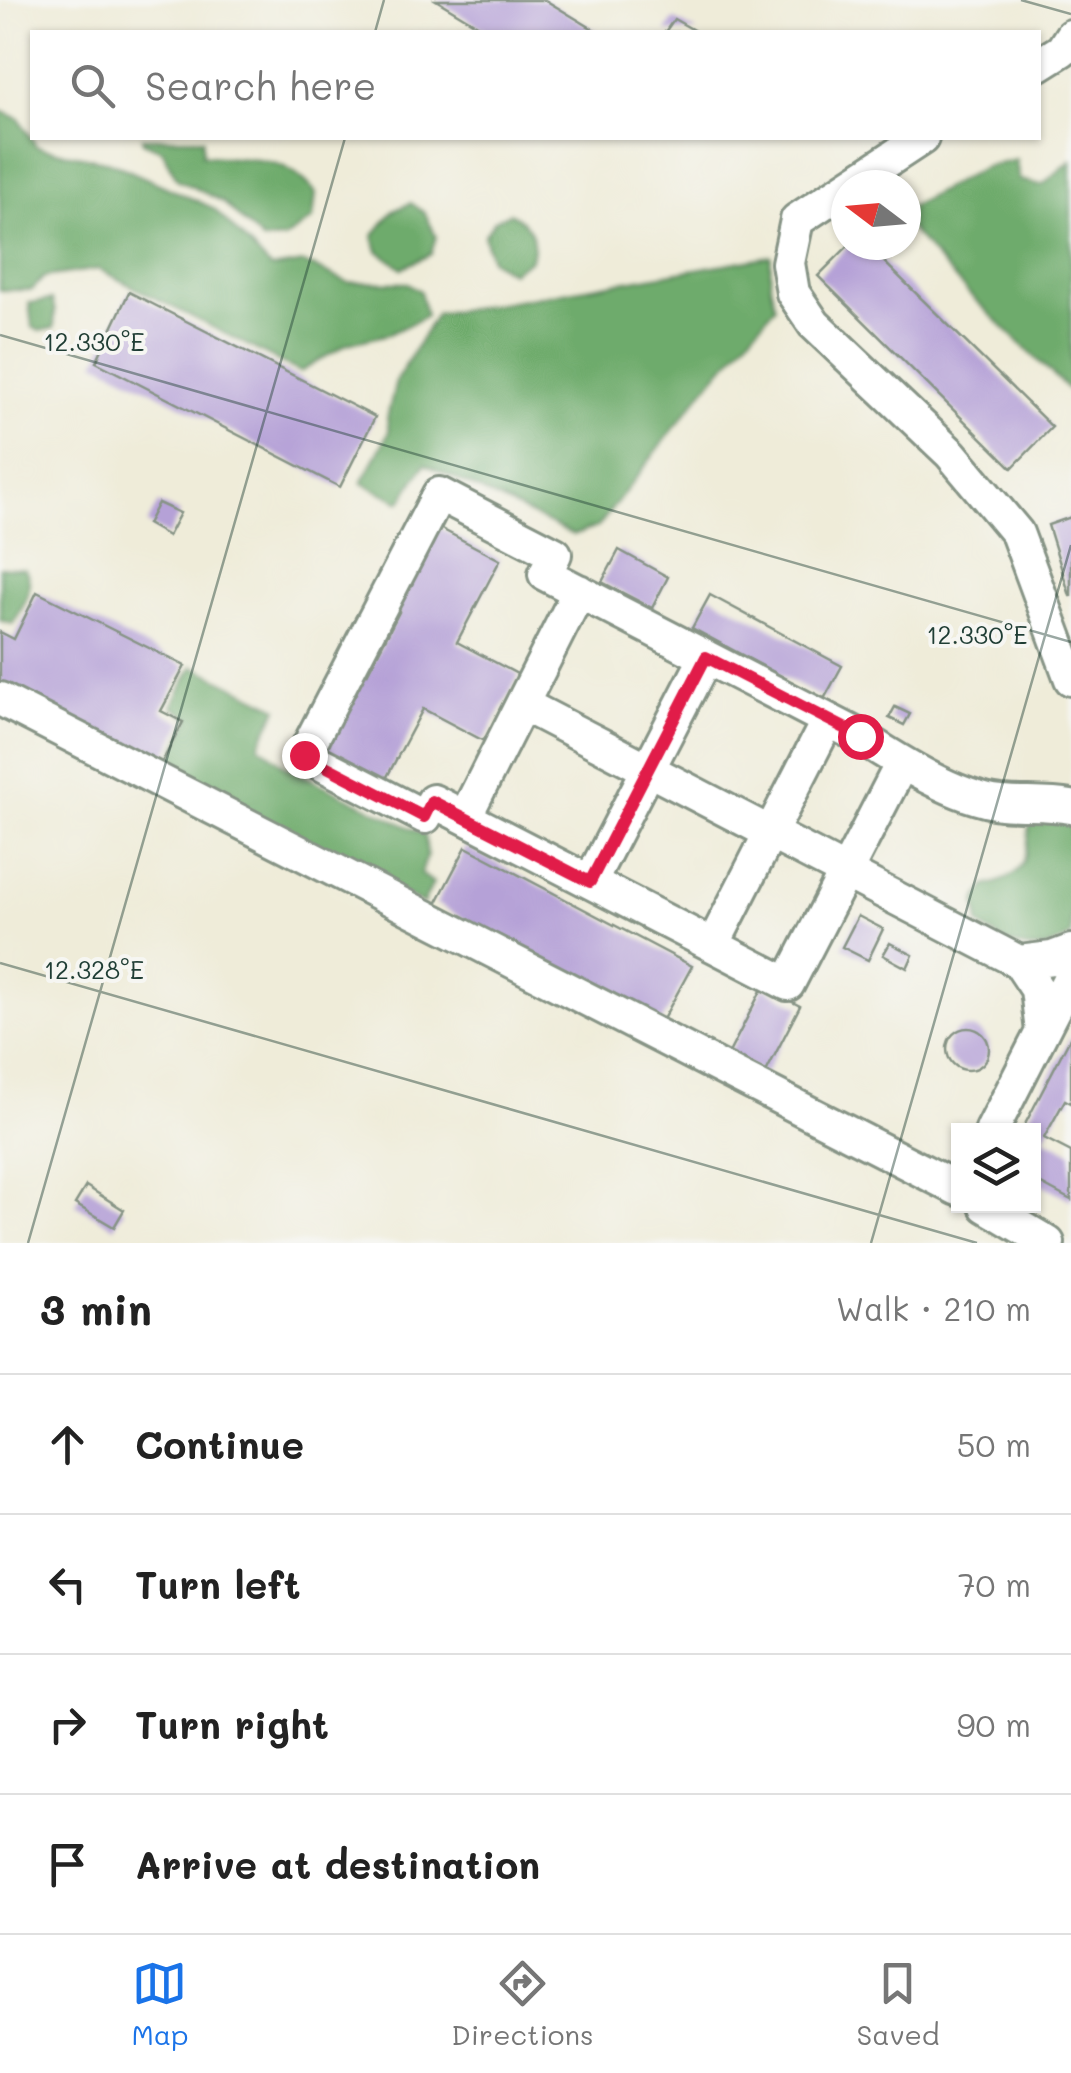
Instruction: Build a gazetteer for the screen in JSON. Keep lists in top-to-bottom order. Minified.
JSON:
{"north":"left","page":{"search":"Search here","heading":["3 min","Walk · 210 m"],"list":[["Continue","50 m"],["Turn left","70 m"],["Turn right","90 m"],"Arrive at destination"],"nav":["Map","Directions","Saved"]},"coordinates":["12.330°E","12.328°E"]}
